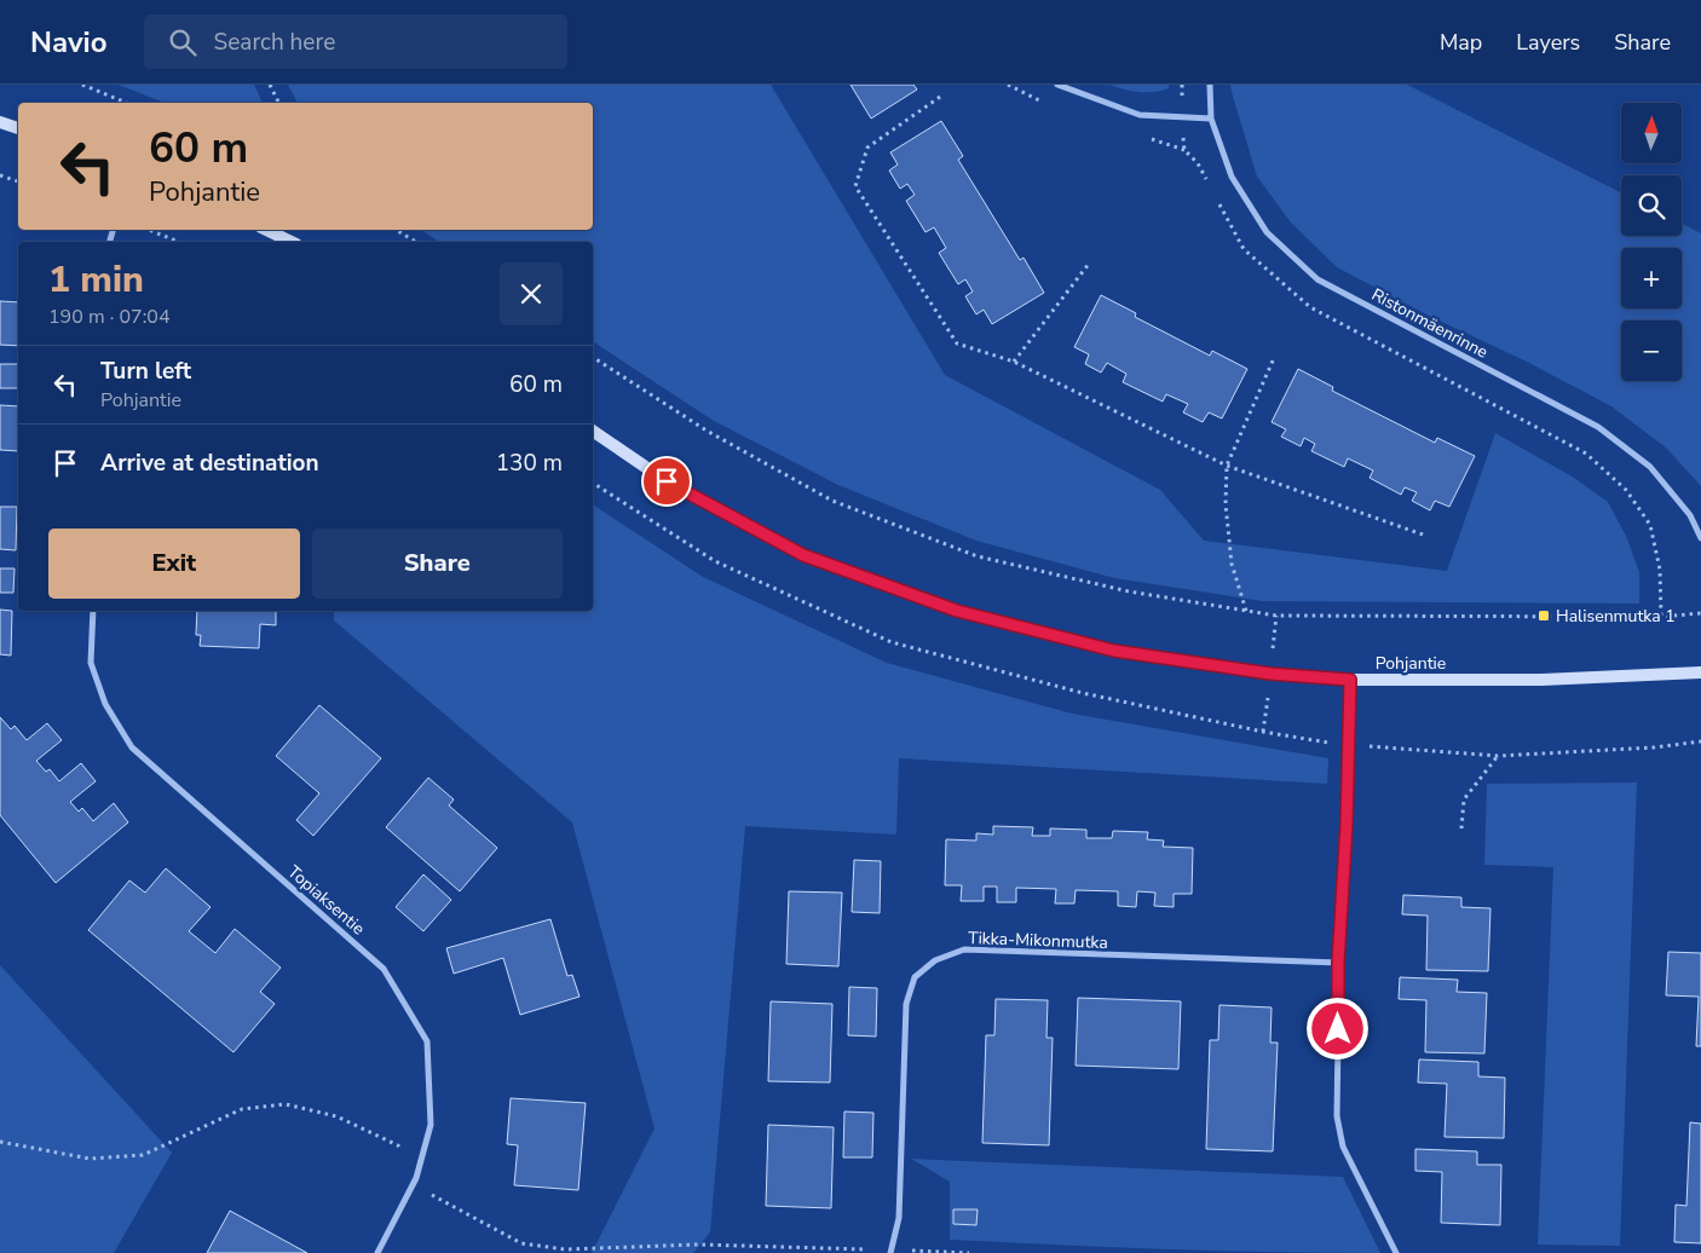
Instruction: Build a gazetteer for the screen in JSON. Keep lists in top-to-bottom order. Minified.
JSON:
{"streets":{"street":["Ristonmäenrinne","Pohjantie","Topiaksentie","Tikka-Mikonmutka"]},"places":{"transit":["Halisenmutka 1"]},"north":"top","page":{"header":"Navio","search":"Search here","nav":["Map","Layers","Share"],"map_buttons":["+","−"],"turn":["60 m","Pohjantie"],"heading":["1 min","190 m · 07:04"],"list":[{"name":"Turn left","note":"Pohjantie","value":"60 m"},{"name":"Arrive at destination","value":"130 m"}],"buttons":["Exit","Share"]}}
